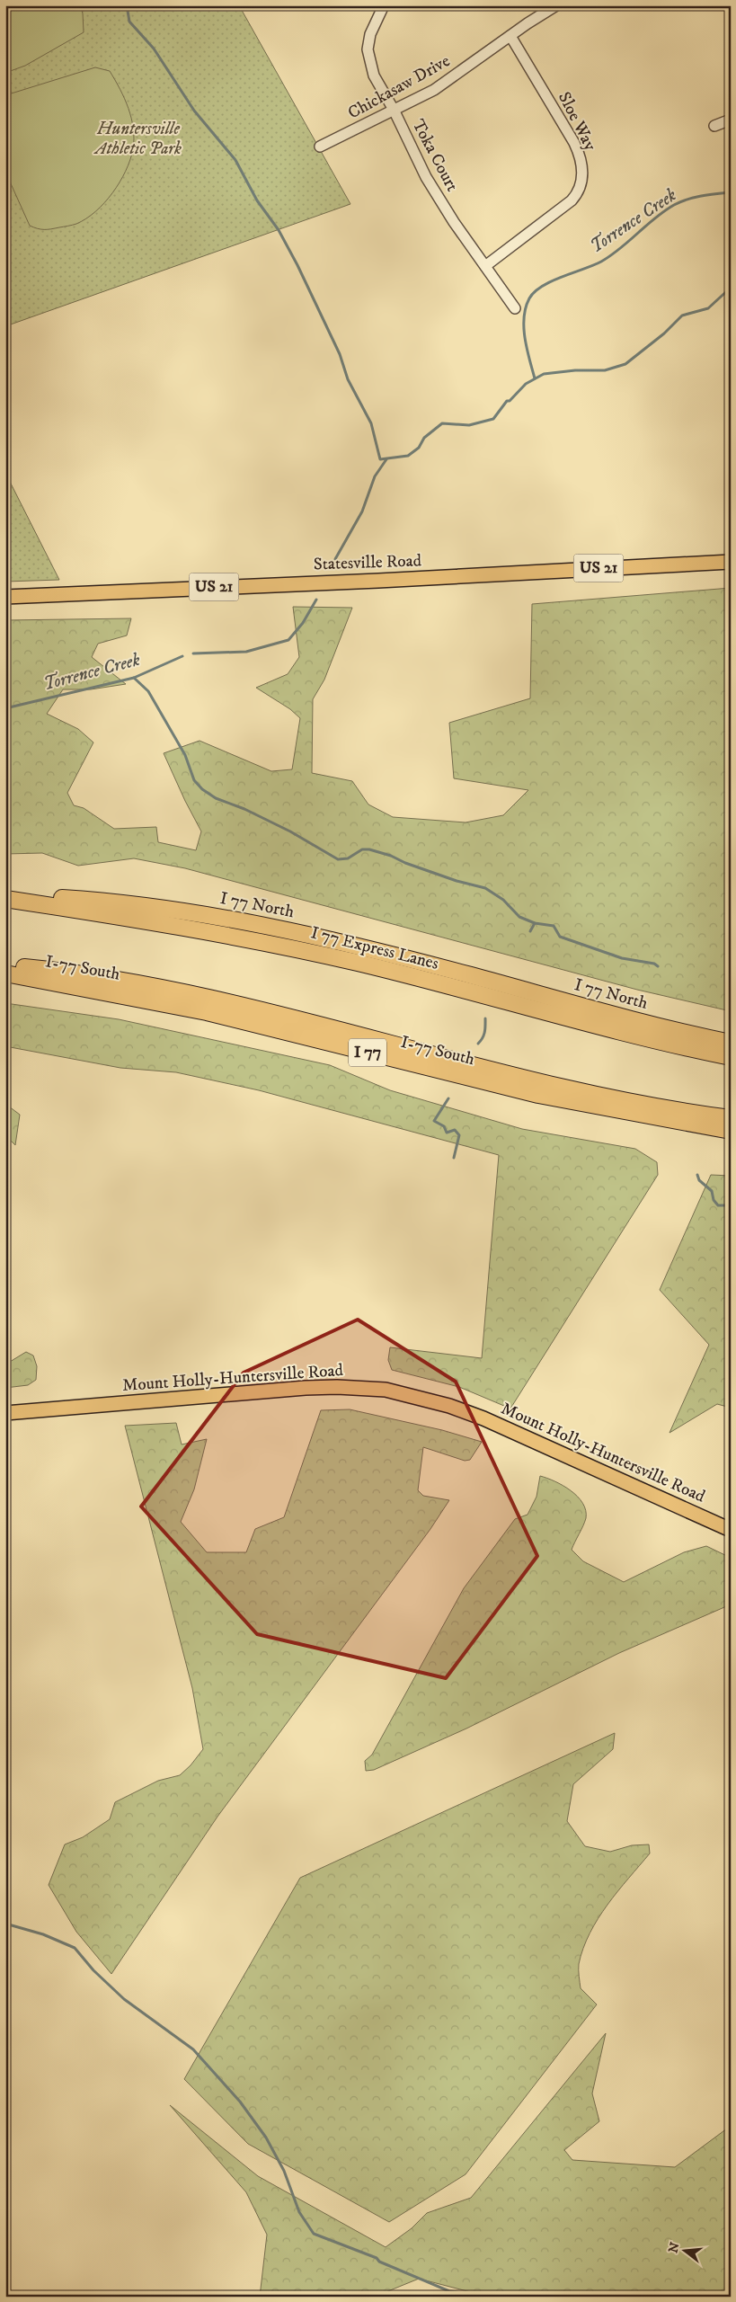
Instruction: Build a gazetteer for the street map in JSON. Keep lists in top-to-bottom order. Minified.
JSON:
{"streets":{"highway":["I 77 North","I 77 Express Lanes","I-77 South","I 77"],"main road":["Statesville Road","US 21","Mount Holly-Huntersville Road"],"street":["Chickasaw Drive","Sloe Way","Toka Court"]},"crossings":[["Chickasaw Drive","Sloe Way"],["Chickasaw Drive","Toka Court"],["Sloe Way","Toka Court"],["I 77 North","I 77 Express Lanes"]],"water":["Torrence Creek"],"parks":["Huntersville Athletic Park"],"north":"left"}
